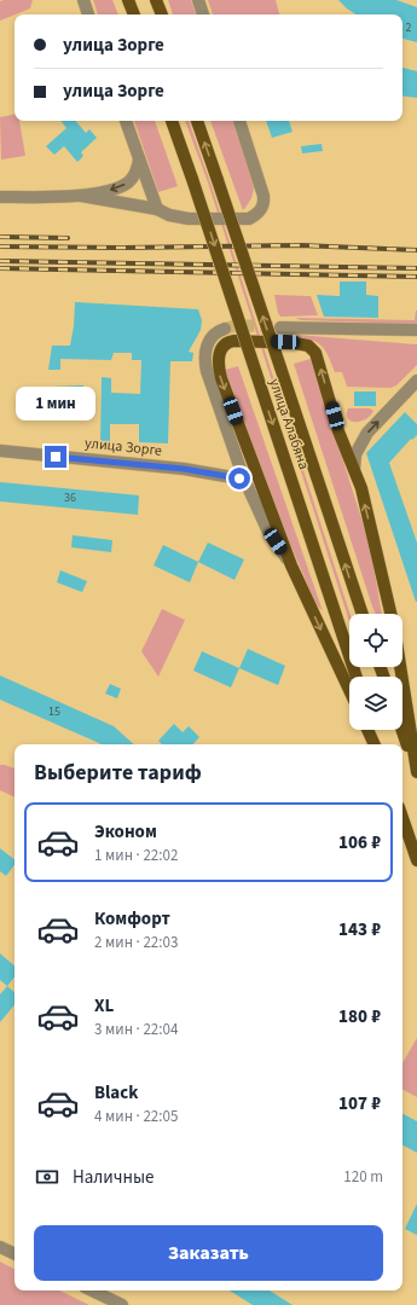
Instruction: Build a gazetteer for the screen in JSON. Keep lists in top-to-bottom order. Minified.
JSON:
{"streets":{"main road":["улица Алабяна"],"street":["улица Зорге"]},"house_numbers":["2","36","15"],"page":{"banner":["улица Зорге","улица Зорге"],"bubble":"1 мин","heading":"Выберите тариф","list":[{"name":"Эконом","note":"1 мин · 22:02","value":"106 ₽"},{"name":"Комфорт","note":"2 мин · 22:03","value":"143 ₽"},{"name":"XL","note":"3 мин · 22:04","value":"180 ₽"},{"name":"Black","note":"4 мин · 22:05","value":"107 ₽"}],"pay":["Наличные","120 m"],"buttons":"Заказать"}}
